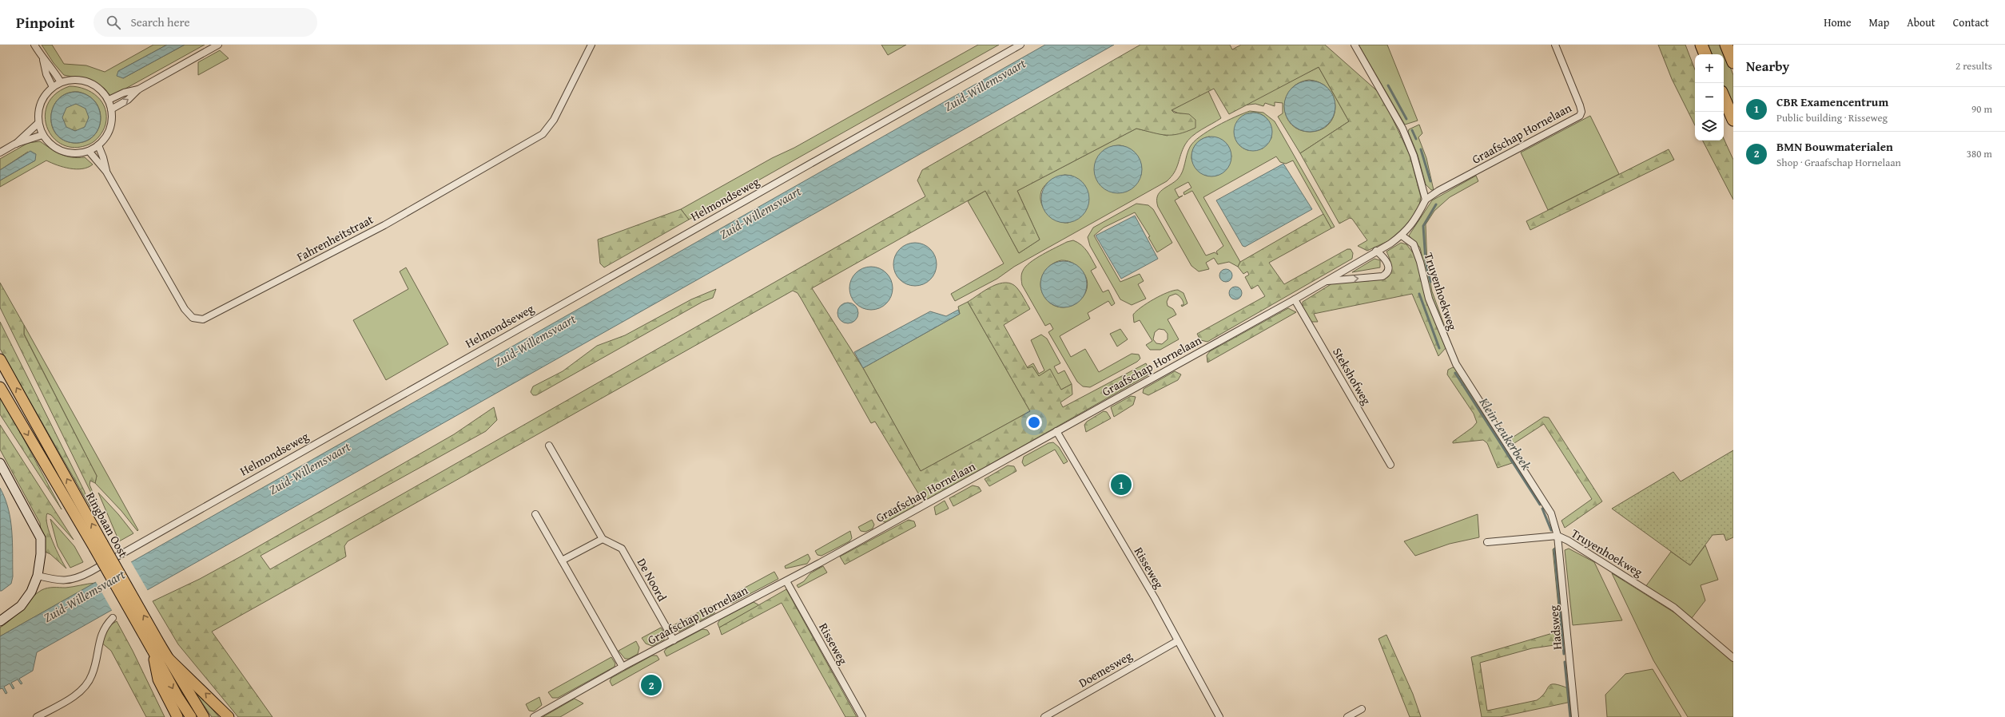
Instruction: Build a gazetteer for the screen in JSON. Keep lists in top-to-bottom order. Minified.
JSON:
{"streets":{"main road":["Ringbaan Oost"],"street":["Graafschap Hornelaan","Helmondseweg","Fahrenheitstraat","Truyenhoekweg","Stekshofweg","Risseweg","De Noord","Hadsweg","Doemesweg"]},"crossings":[["Graafschap Hornelaan","Truyenhoekweg"],["Graafschap Hornelaan","Stekshofweg"],["Graafschap Hornelaan","Risseweg"],["Graafschap Hornelaan","De Noord"],["Truyenhoekweg","Hadsweg"],["Risseweg","Doemesweg"]],"water":["Zuid-Willemsvaart","Klein Leukerbeek"],"page":{"header":"Pinpoint","search":"Search here","nav":["Home","Map","About","Contact"],"heading":["Nearby","2 results"],"map_buttons":["+","−"],"list":[{"mark":"1","name":"CBR Examencentrum","note":"Public building · Risseweg","value":"90 m"},{"mark":"2","name":"BMN Bouwmaterialen","note":"Shop · Graafschap Hornelaan","value":"380 m"}],"pins":["1","2"]}}
